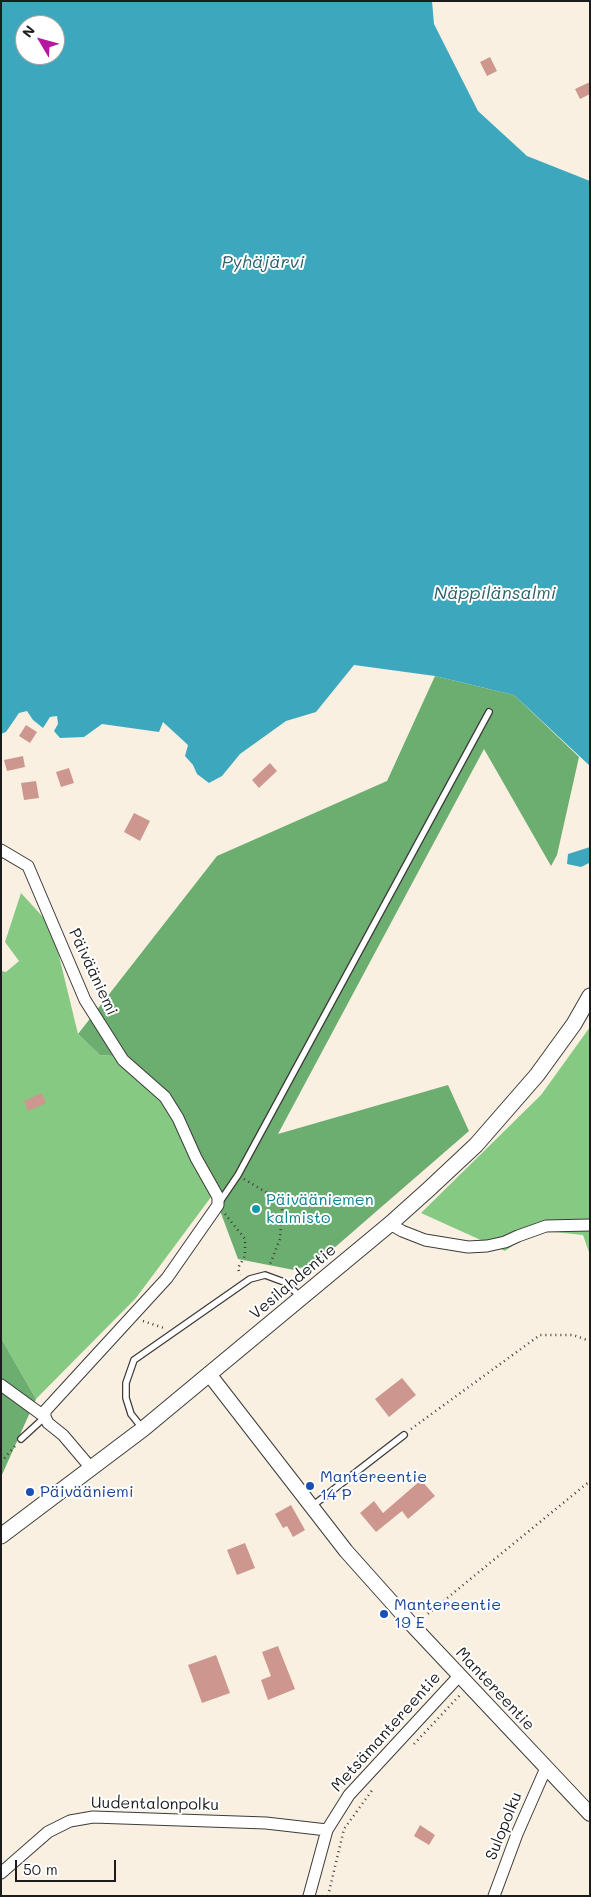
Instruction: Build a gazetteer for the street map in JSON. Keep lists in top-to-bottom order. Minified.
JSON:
{"streets":{"main road":["Vesilahdentie"],"street":["Päivääniemi","Mantereentie","Metsämantereentie","Uudentalonpolku","Sulopolku"]},"crossings":[["Vesilahdentie","Mantereentie"],["Mantereentie","Metsämantereentie"],["Mantereentie","Sulopolku"],["Metsämantereentie","Uudentalonpolku"]],"water":["Pyhäjärvi","Näppilänsalmi"],"places":["Päivääniemen kalmisto","Mantereentie 14 P","Päivääniemi","Mantereentie 19 E"],"scale_bar":"50 m","north":"top left"}
